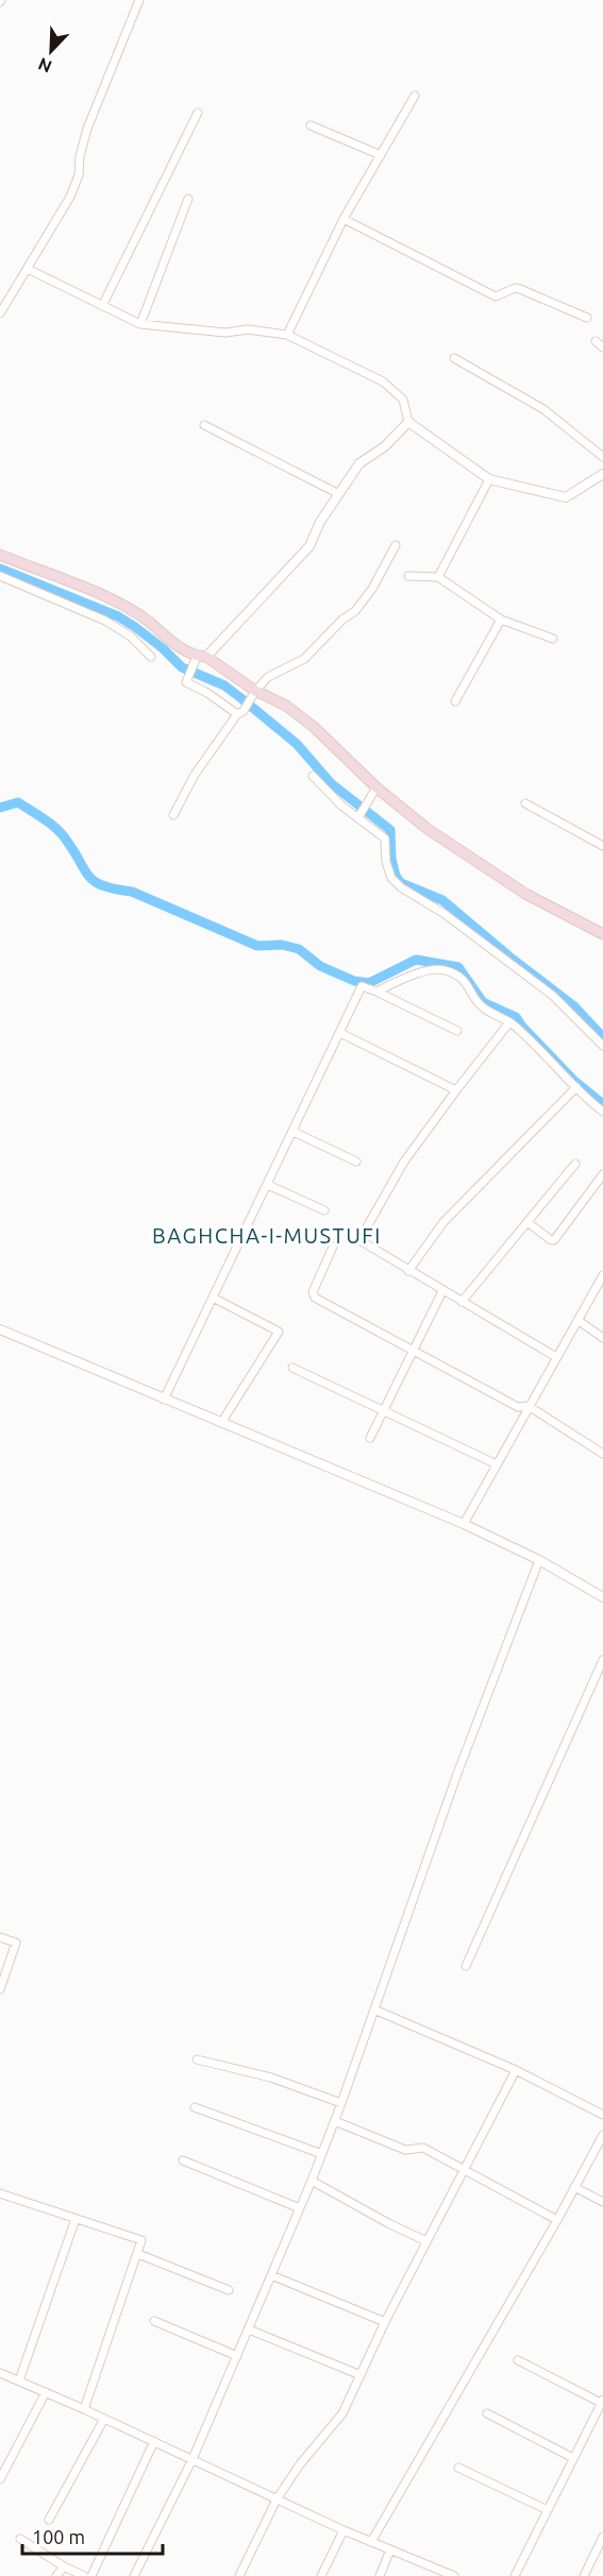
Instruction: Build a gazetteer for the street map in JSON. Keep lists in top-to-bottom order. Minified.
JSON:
{"districts":["BAGHCHA-I-MUSTUFI"],"scale_bar":"100 m","north":"bottom left"}
